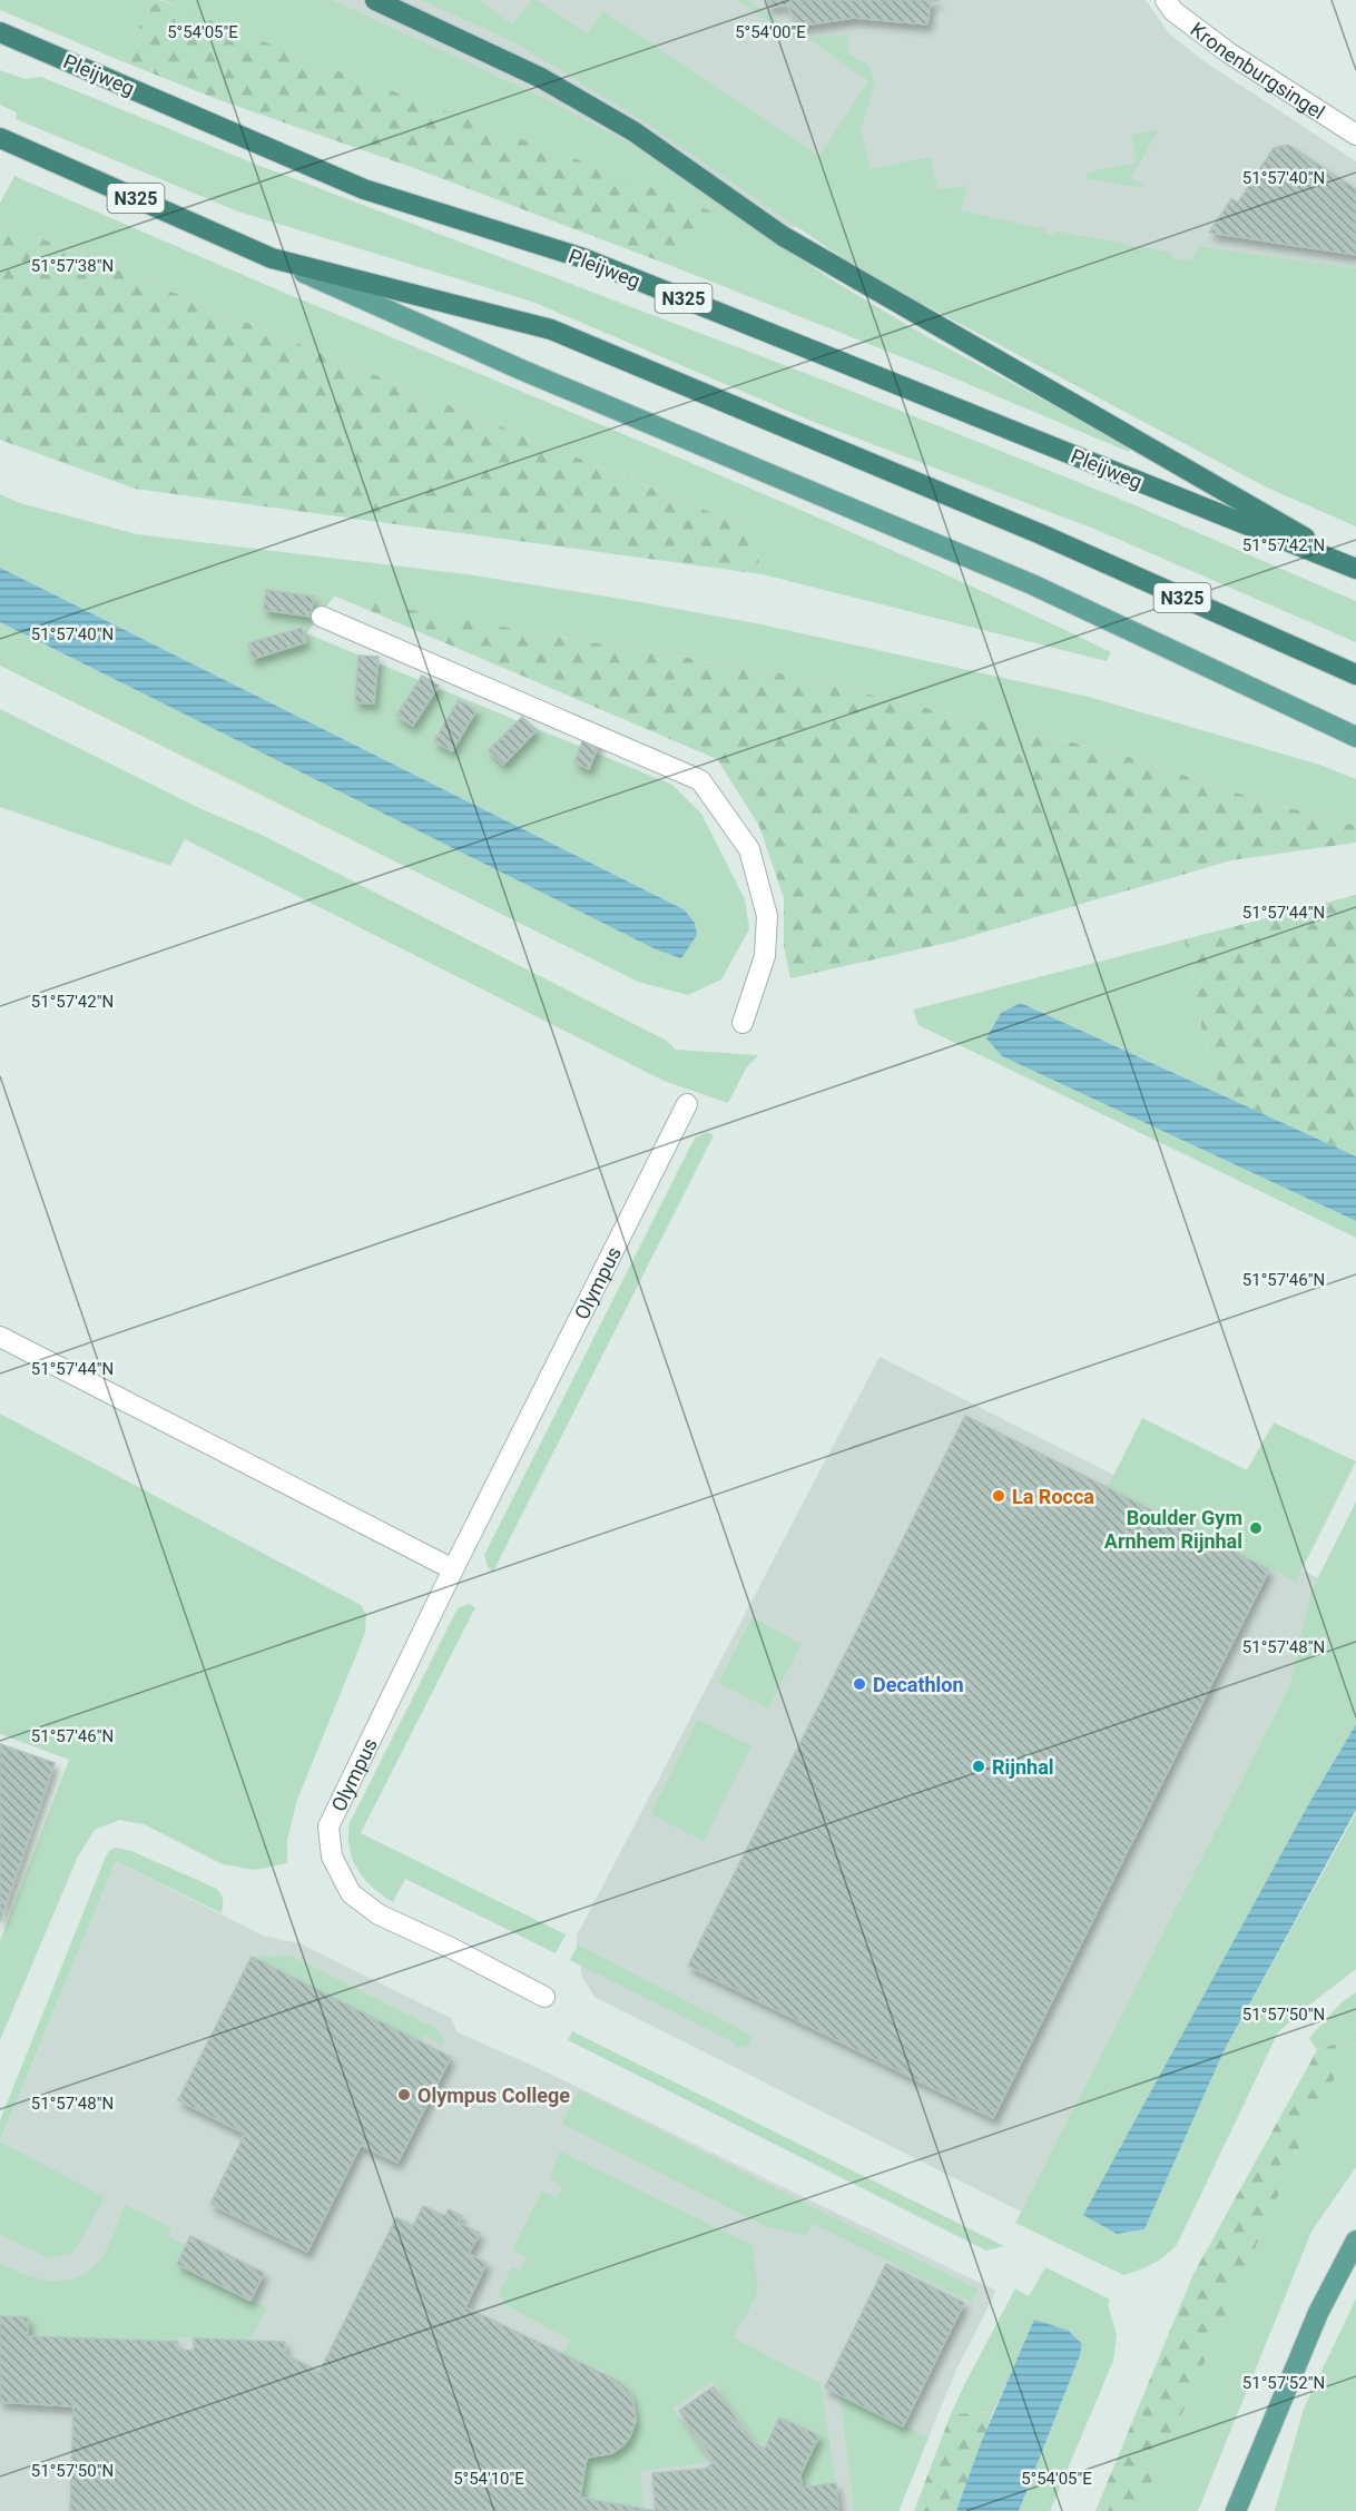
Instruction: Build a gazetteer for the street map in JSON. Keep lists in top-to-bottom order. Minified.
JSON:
{"streets":{"highway":["Pleijweg","N325"],"street":["Kronenburgsingel","Olympus"]},"crossings":[["Pleijweg","N325"]],"places":["La Rocca","Boulder Gym Arnhem Rijnhal","Decathlon","Rijnhal","Olympus College"],"coordinates":["5°54'05\"E","5°54'00\"E","51°57'40\"N","51°57'38\"N","51°57'42\"N","51°57'44\"N","51°57'46\"N","51°57'48\"N","51°57'50\"N","51°57'52\"N","5°54'10\"E"]}
